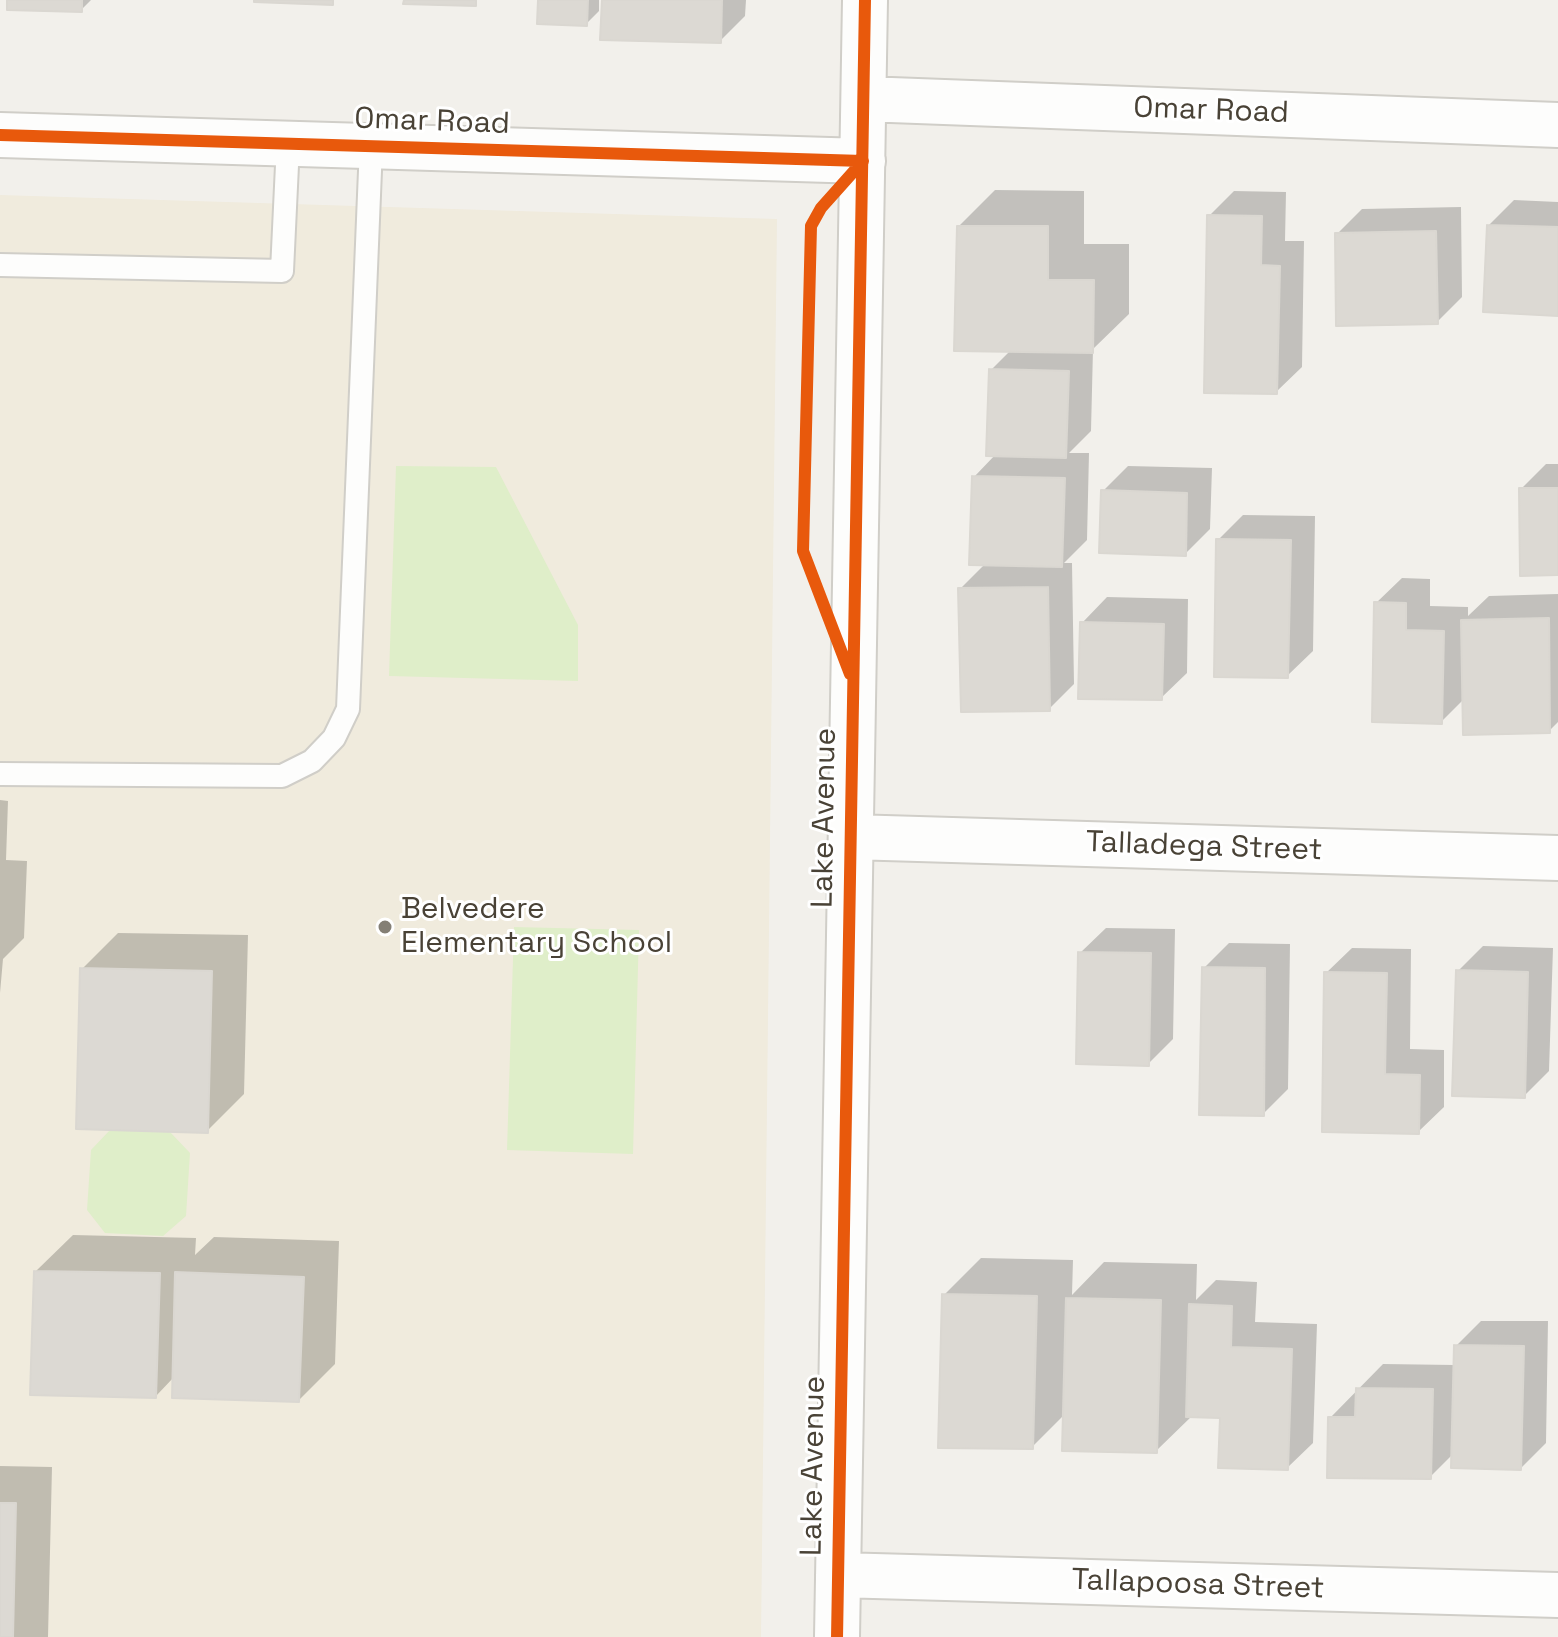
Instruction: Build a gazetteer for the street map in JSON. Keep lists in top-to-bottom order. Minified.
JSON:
{"streets":{"street":["Omar Road","Lake Avenue","Talladega Street","Tallapoosa Street"]},"crossings":[["Omar Road","Lake Avenue"],["Lake Avenue","Talladega Street"],["Lake Avenue","Tallapoosa Street"]],"places":["Belvedere Elementary School"]}
